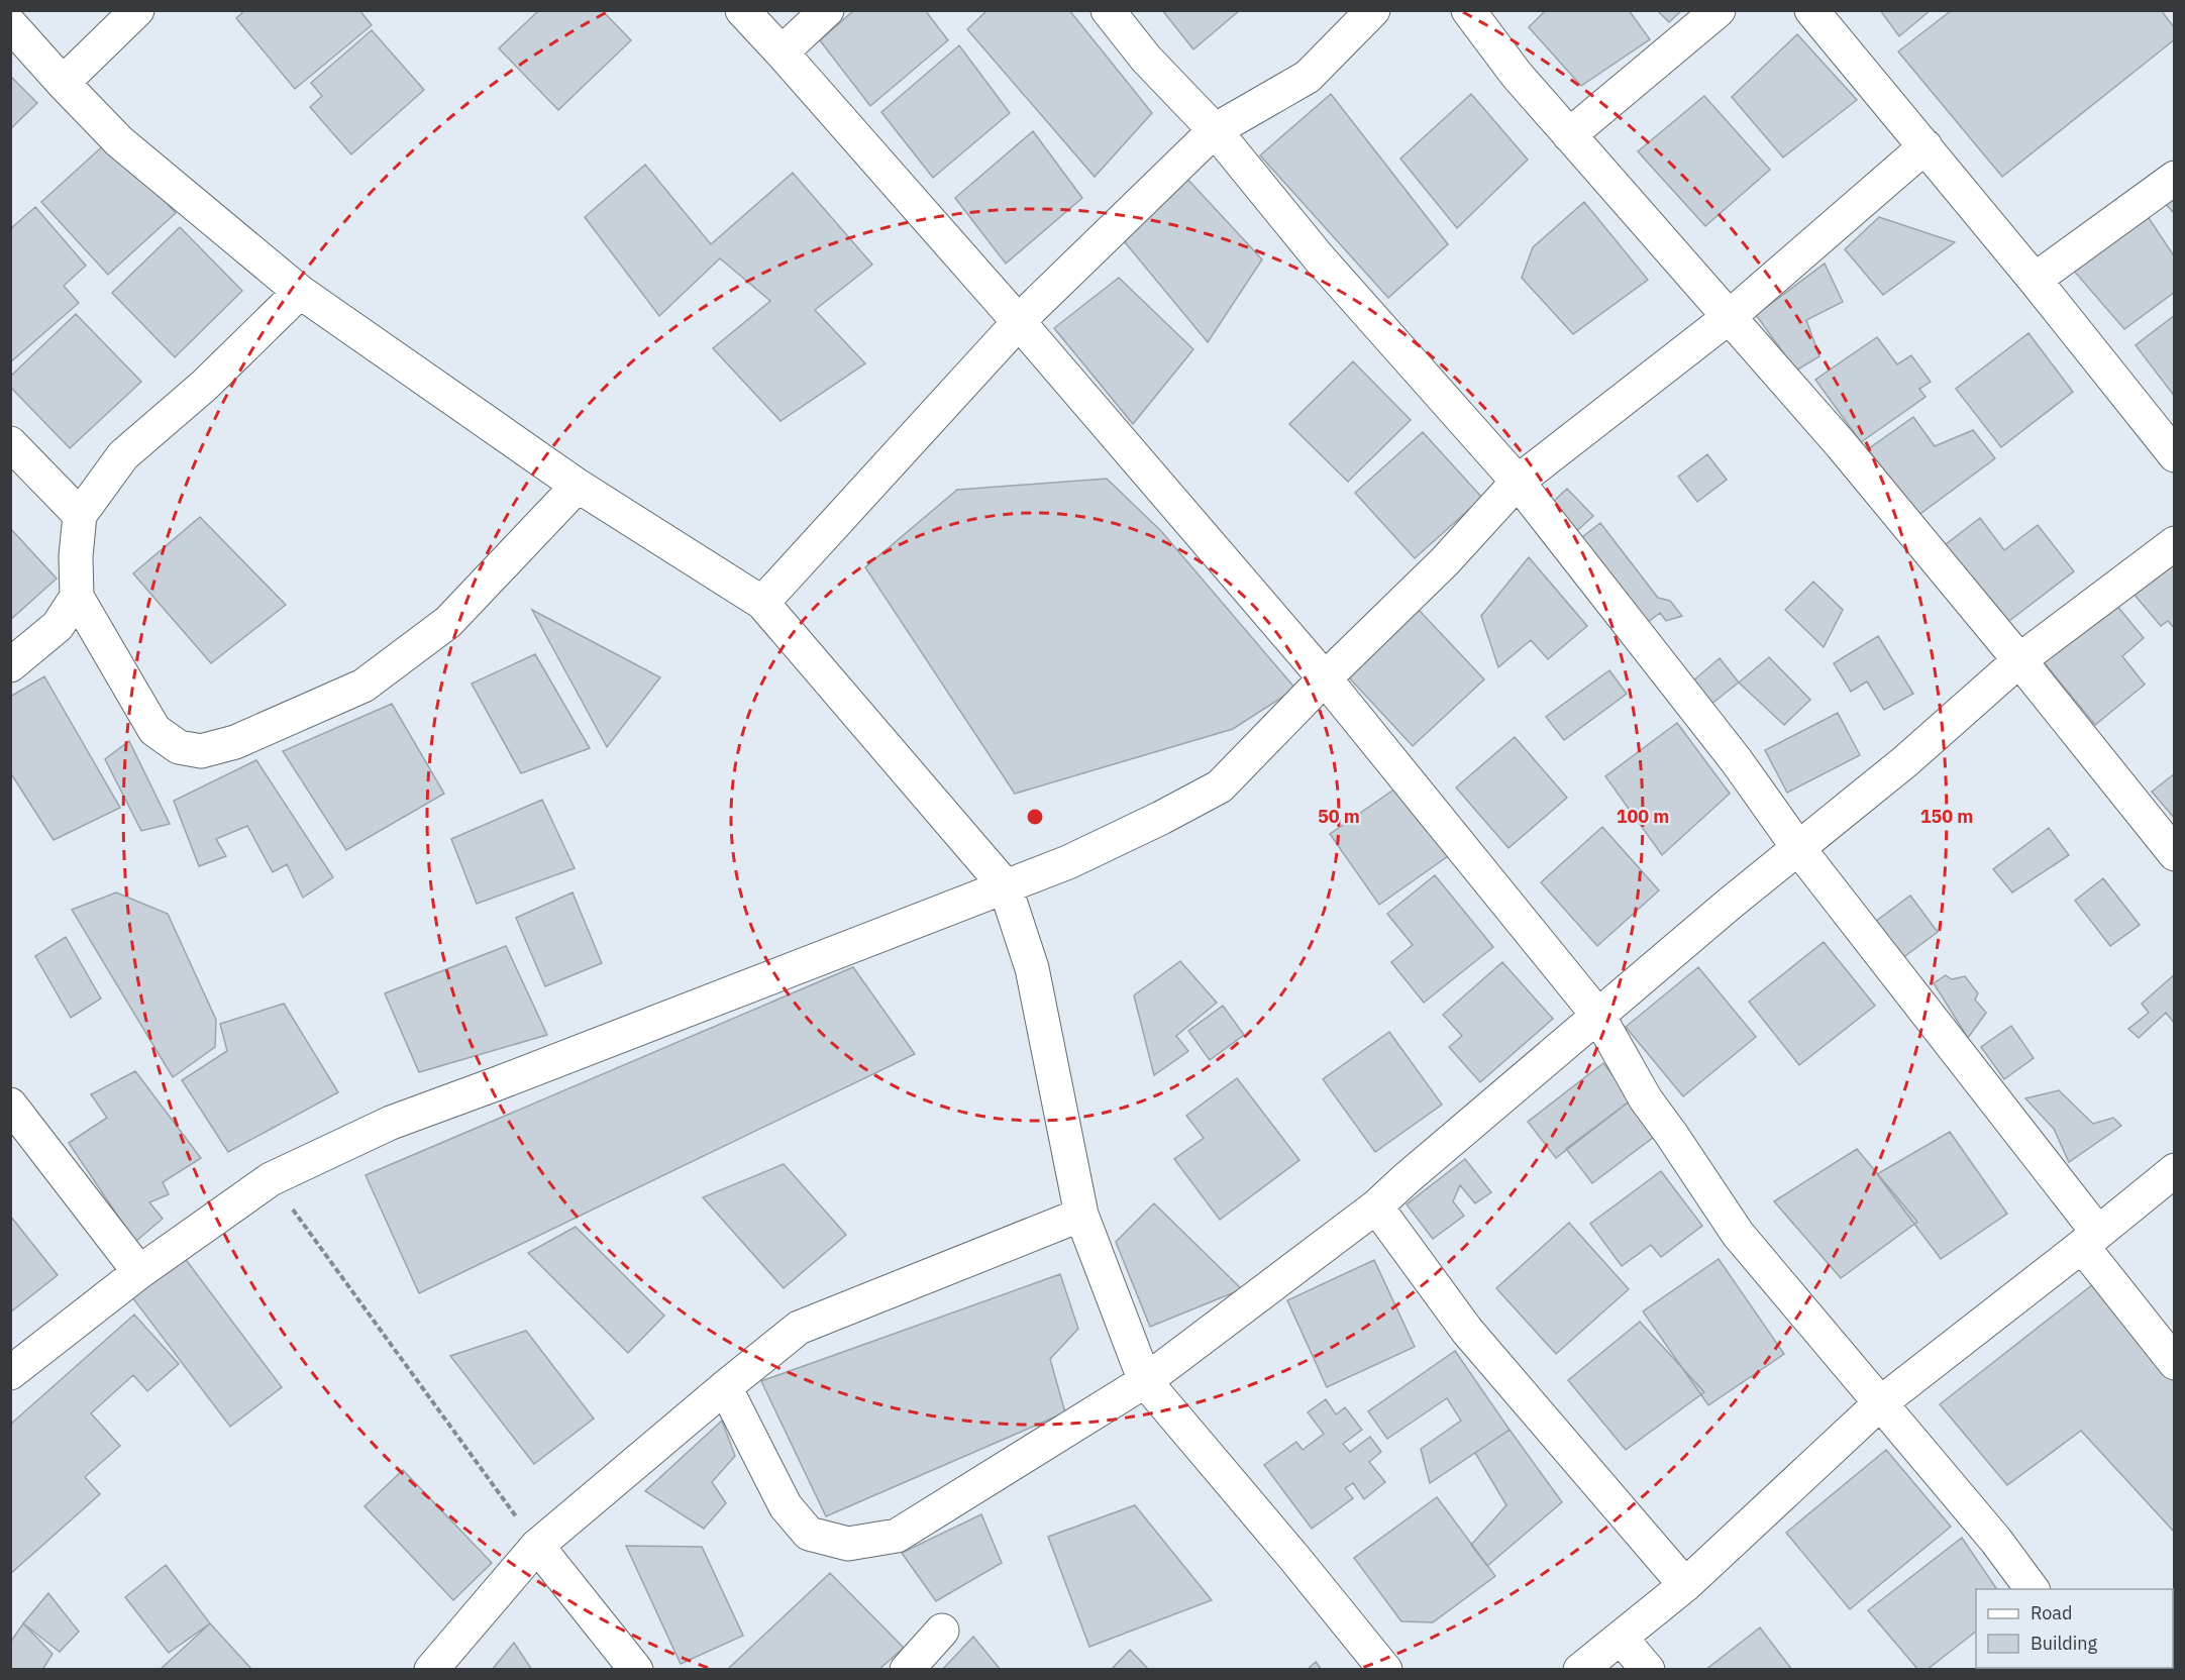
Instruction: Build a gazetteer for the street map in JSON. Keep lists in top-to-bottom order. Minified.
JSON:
{"legend":["Road","Building"],"rings":["50 m","100 m","150 m"]}
